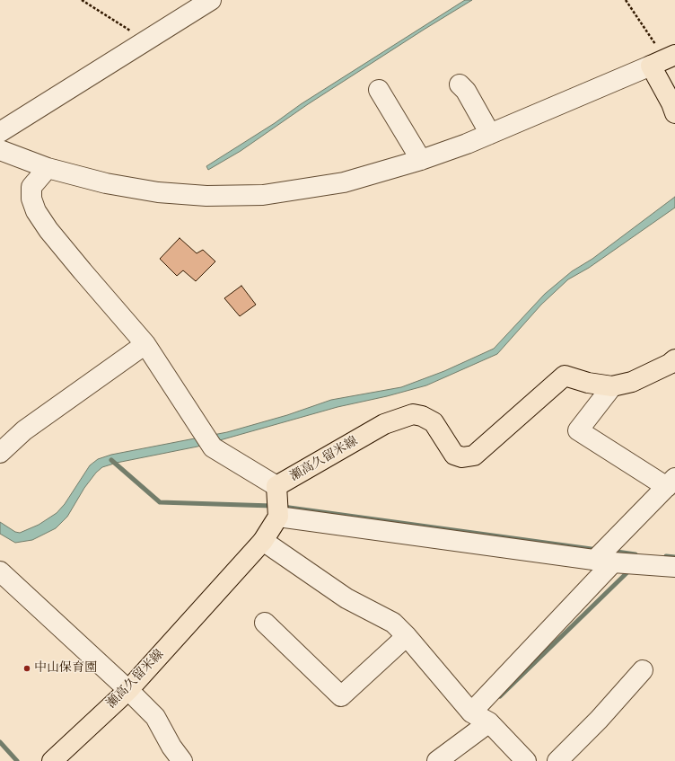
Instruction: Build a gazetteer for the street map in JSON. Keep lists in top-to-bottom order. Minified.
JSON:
{"streets":{"main road":["瀬高久留米線"]},"places":["中山保育園"]}
